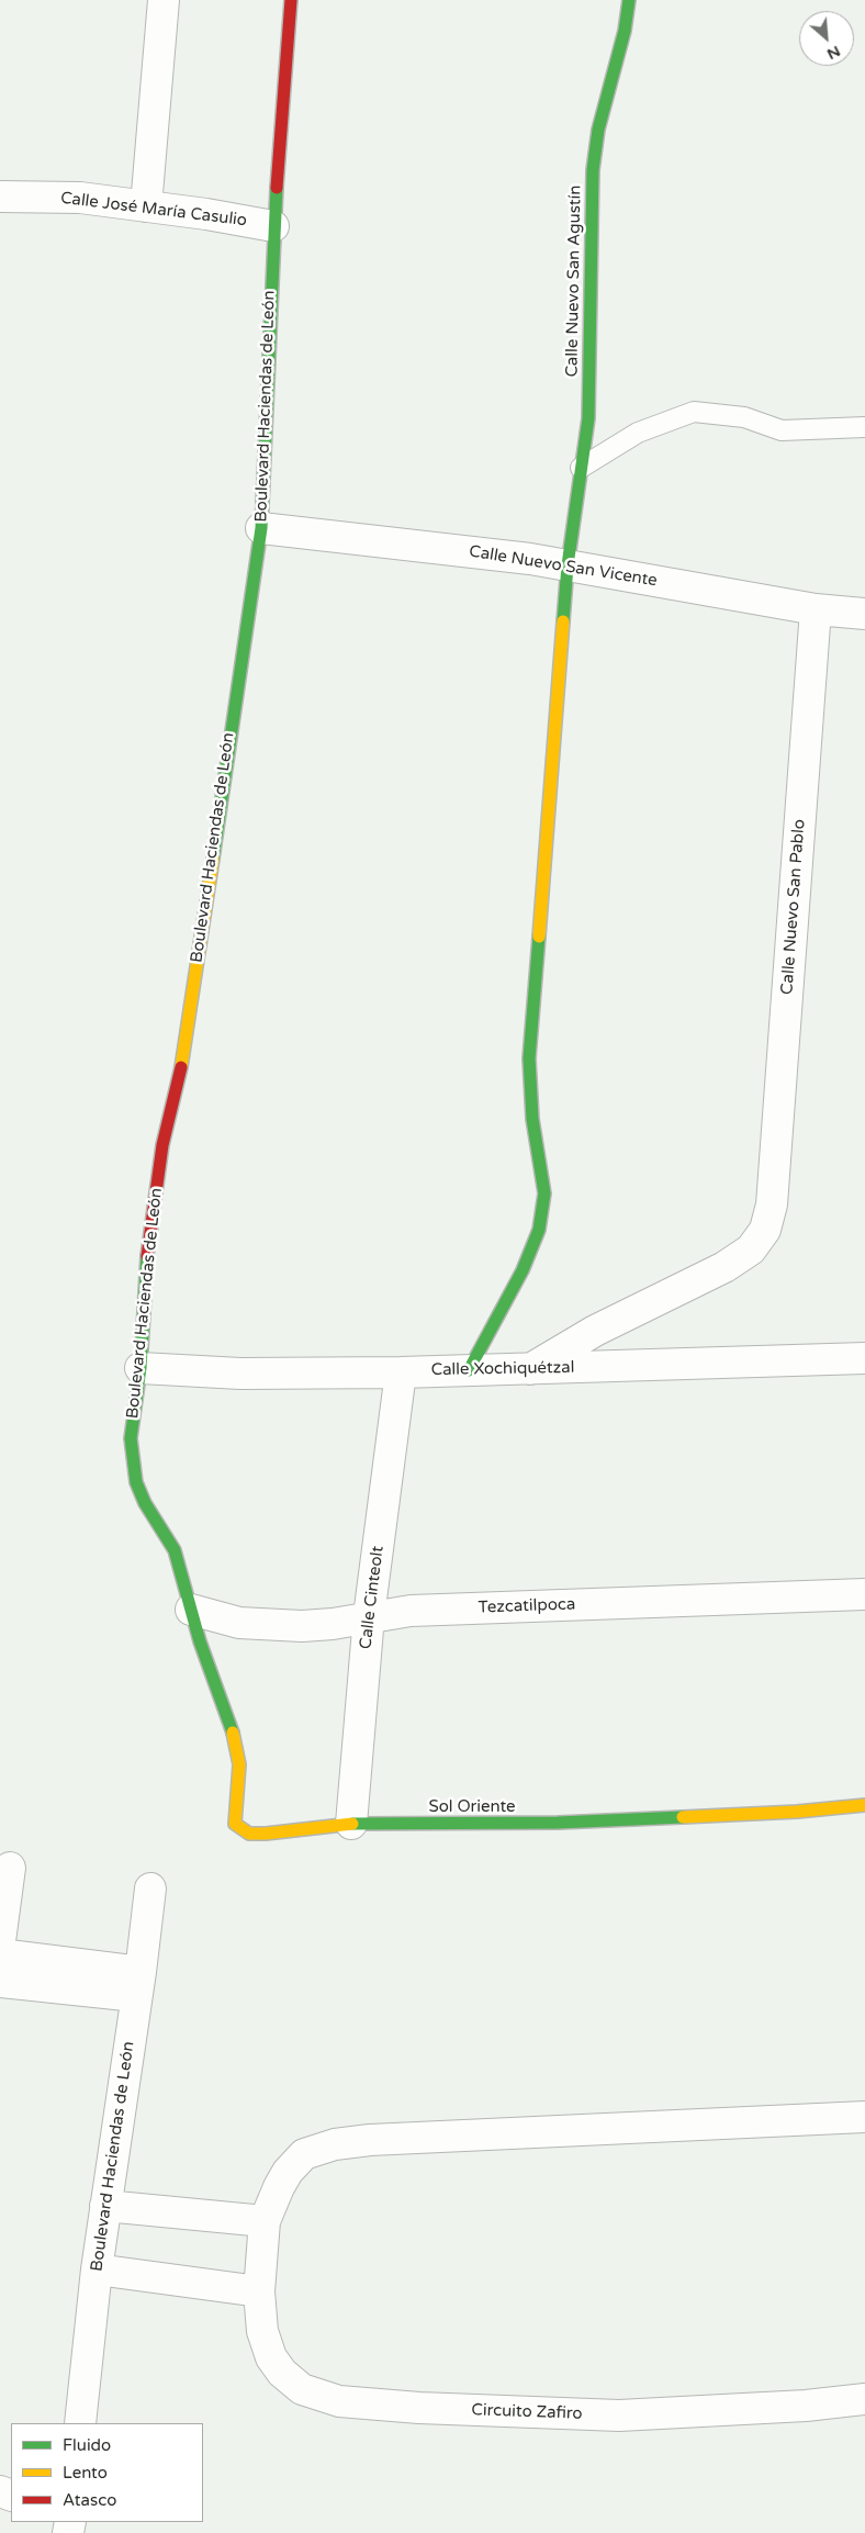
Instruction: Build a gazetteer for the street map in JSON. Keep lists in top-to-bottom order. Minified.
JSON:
{"streets":{"street":["Calle José María Casulio","Calle Nuevo San Agustín","Boulevard Haciendas de León","Calle Nuevo San Vicente","Calle Nuevo San Pablo","Calle Xochiquétzal","Calle Cinteolt","Tezcatilpoca","Sol Oriente","Circuito Zafiro"]},"crossings":[["Calle José María Casulio","Boulevard Haciendas de León"],["Calle Nuevo San Agustín","Calle Nuevo San Vicente"],["Calle Nuevo San Agustín","Calle Xochiquétzal"],["Boulevard Haciendas de León","Calle Nuevo San Vicente"],["Boulevard Haciendas de León","Calle Xochiquétzal"],["Boulevard Haciendas de León","Tezcatilpoca"],["Boulevard Haciendas de León","Sol Oriente"],["Calle Nuevo San Vicente","Calle Nuevo San Pablo"],["Calle Nuevo San Pablo","Calle Xochiquétzal"],["Calle Xochiquétzal","Calle Cinteolt"],["Calle Cinteolt","Tezcatilpoca"],["Calle Cinteolt","Sol Oriente"]],"legend":["Fluido","Lento","Atasco"],"north":"bottom right"}
